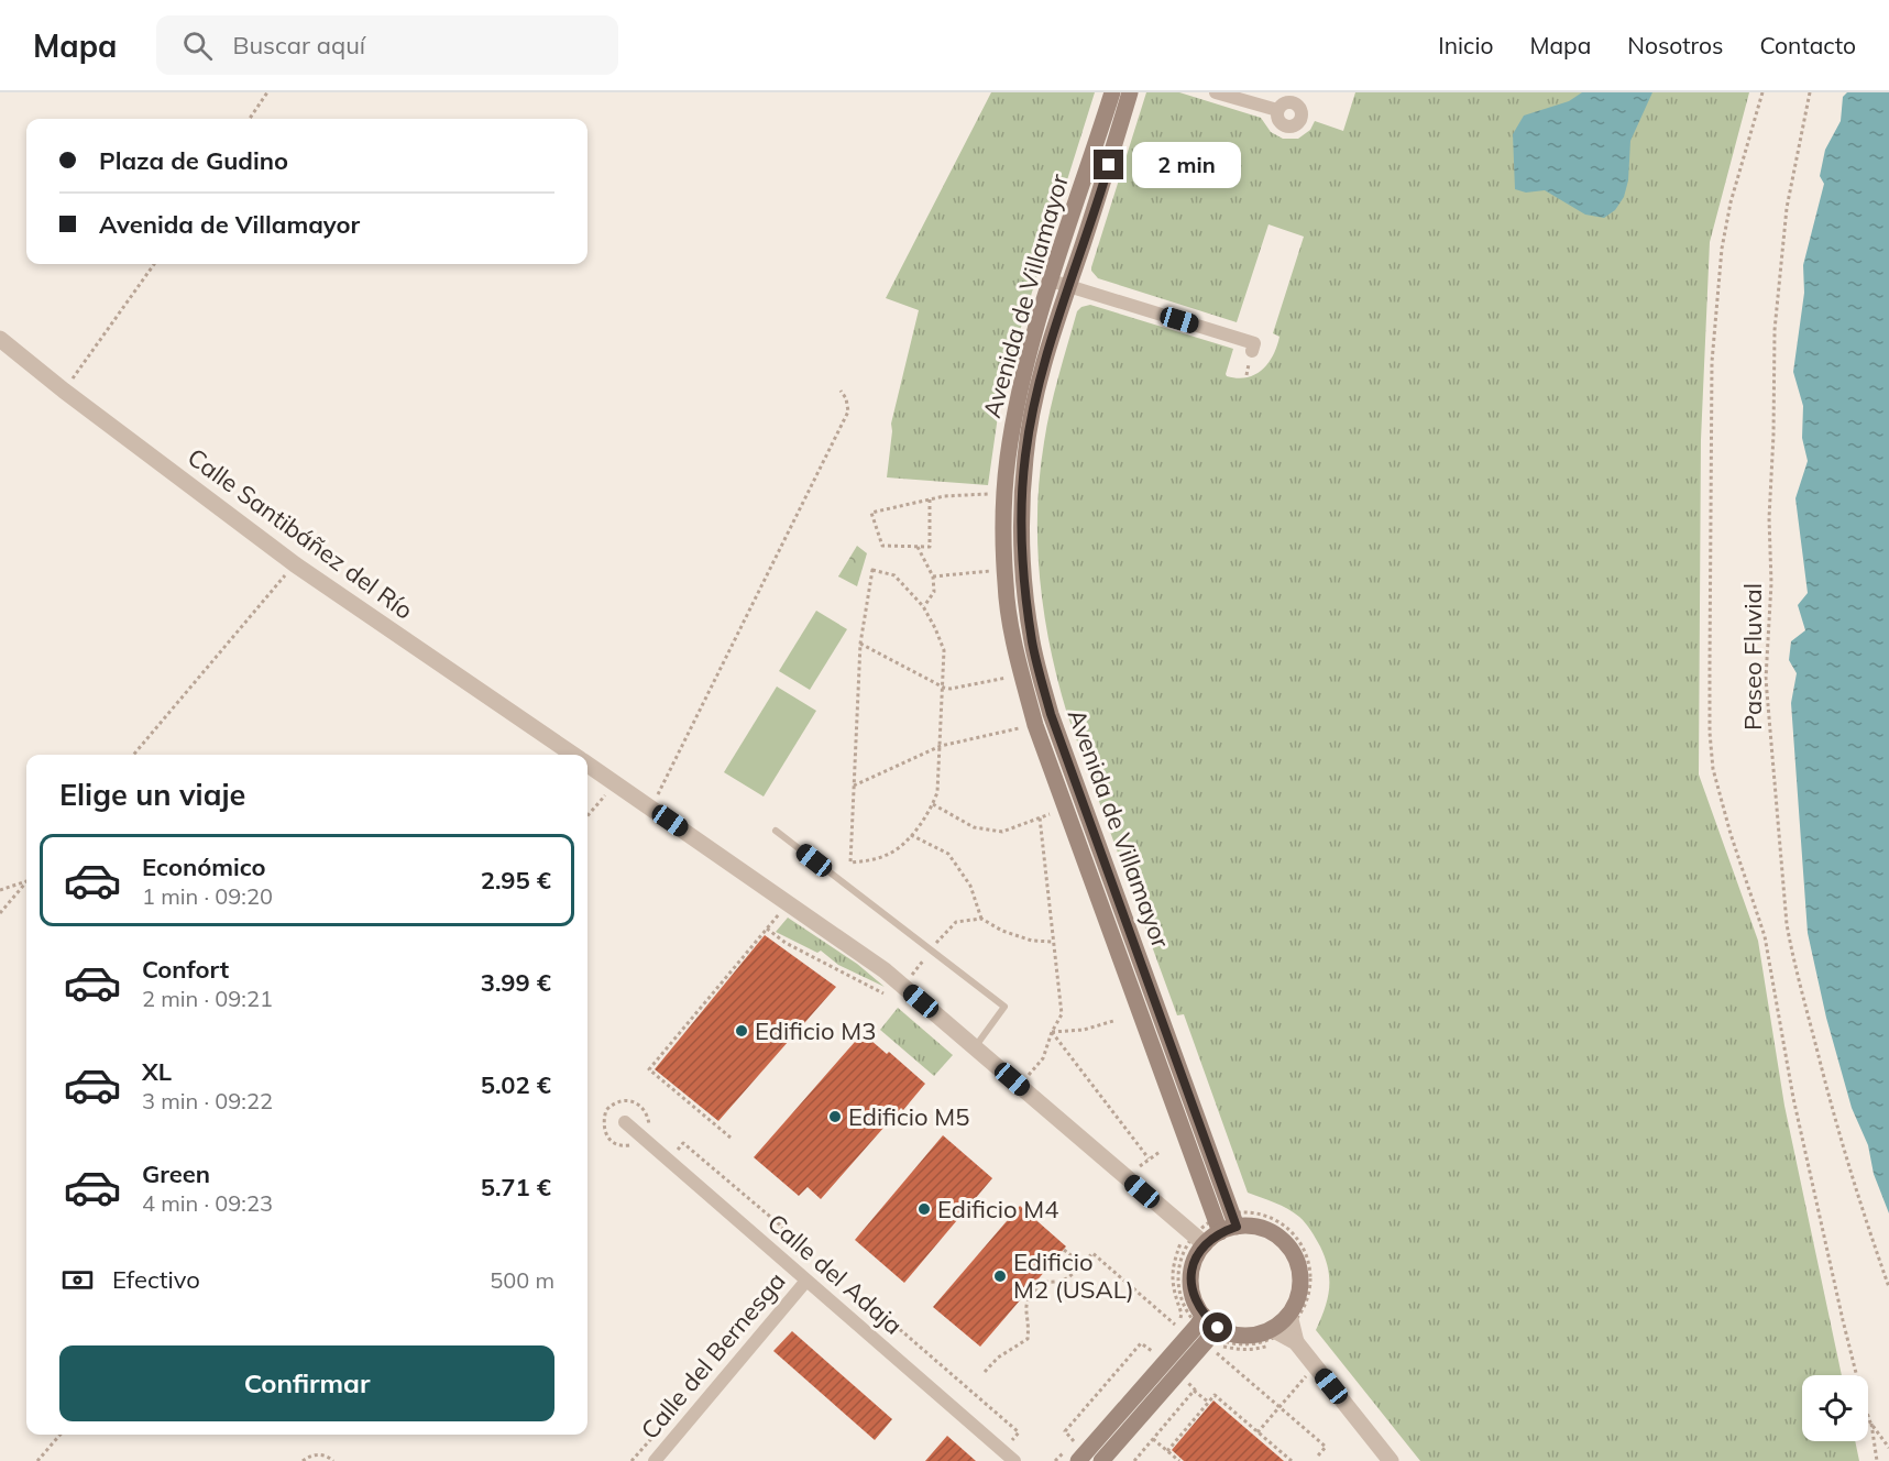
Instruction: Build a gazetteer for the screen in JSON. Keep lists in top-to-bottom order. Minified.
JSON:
{"streets":{"main road":["Avenida de Villamayor"],"street":["Calle Santibáñez del Río","Calle del Adaja","Calle del Bernesga"],"path":["Paseo Fluvial"]},"crossings":[["Avenida de Villamayor","Calle Santibáñez del Río"],["Calle del Adaja","Calle del Bernesga"]],"places":["Edificio M3","Edificio M5","Edificio M4","Edificio M2 (USAL)"],"page":{"header":"Mapa","search":"Buscar aquí","nav":["Inicio","Mapa","Nosotros","Contacto"],"banner":["Plaza de Gudino","Avenida de Villamayor"],"bubble":"2 min","heading":"Elige un viaje","list":[{"name":"Económico","note":"1 min · 09:20","value":"2.95 €"},{"name":"Confort","note":"2 min · 09:21","value":"3.99 €"},{"name":"XL","note":"3 min · 09:22","value":"5.02 €"},{"name":"Green","note":"4 min · 09:23","value":"5.71 €"}],"pay":["Efectivo","500 m"],"buttons":"Confirmar"}}
